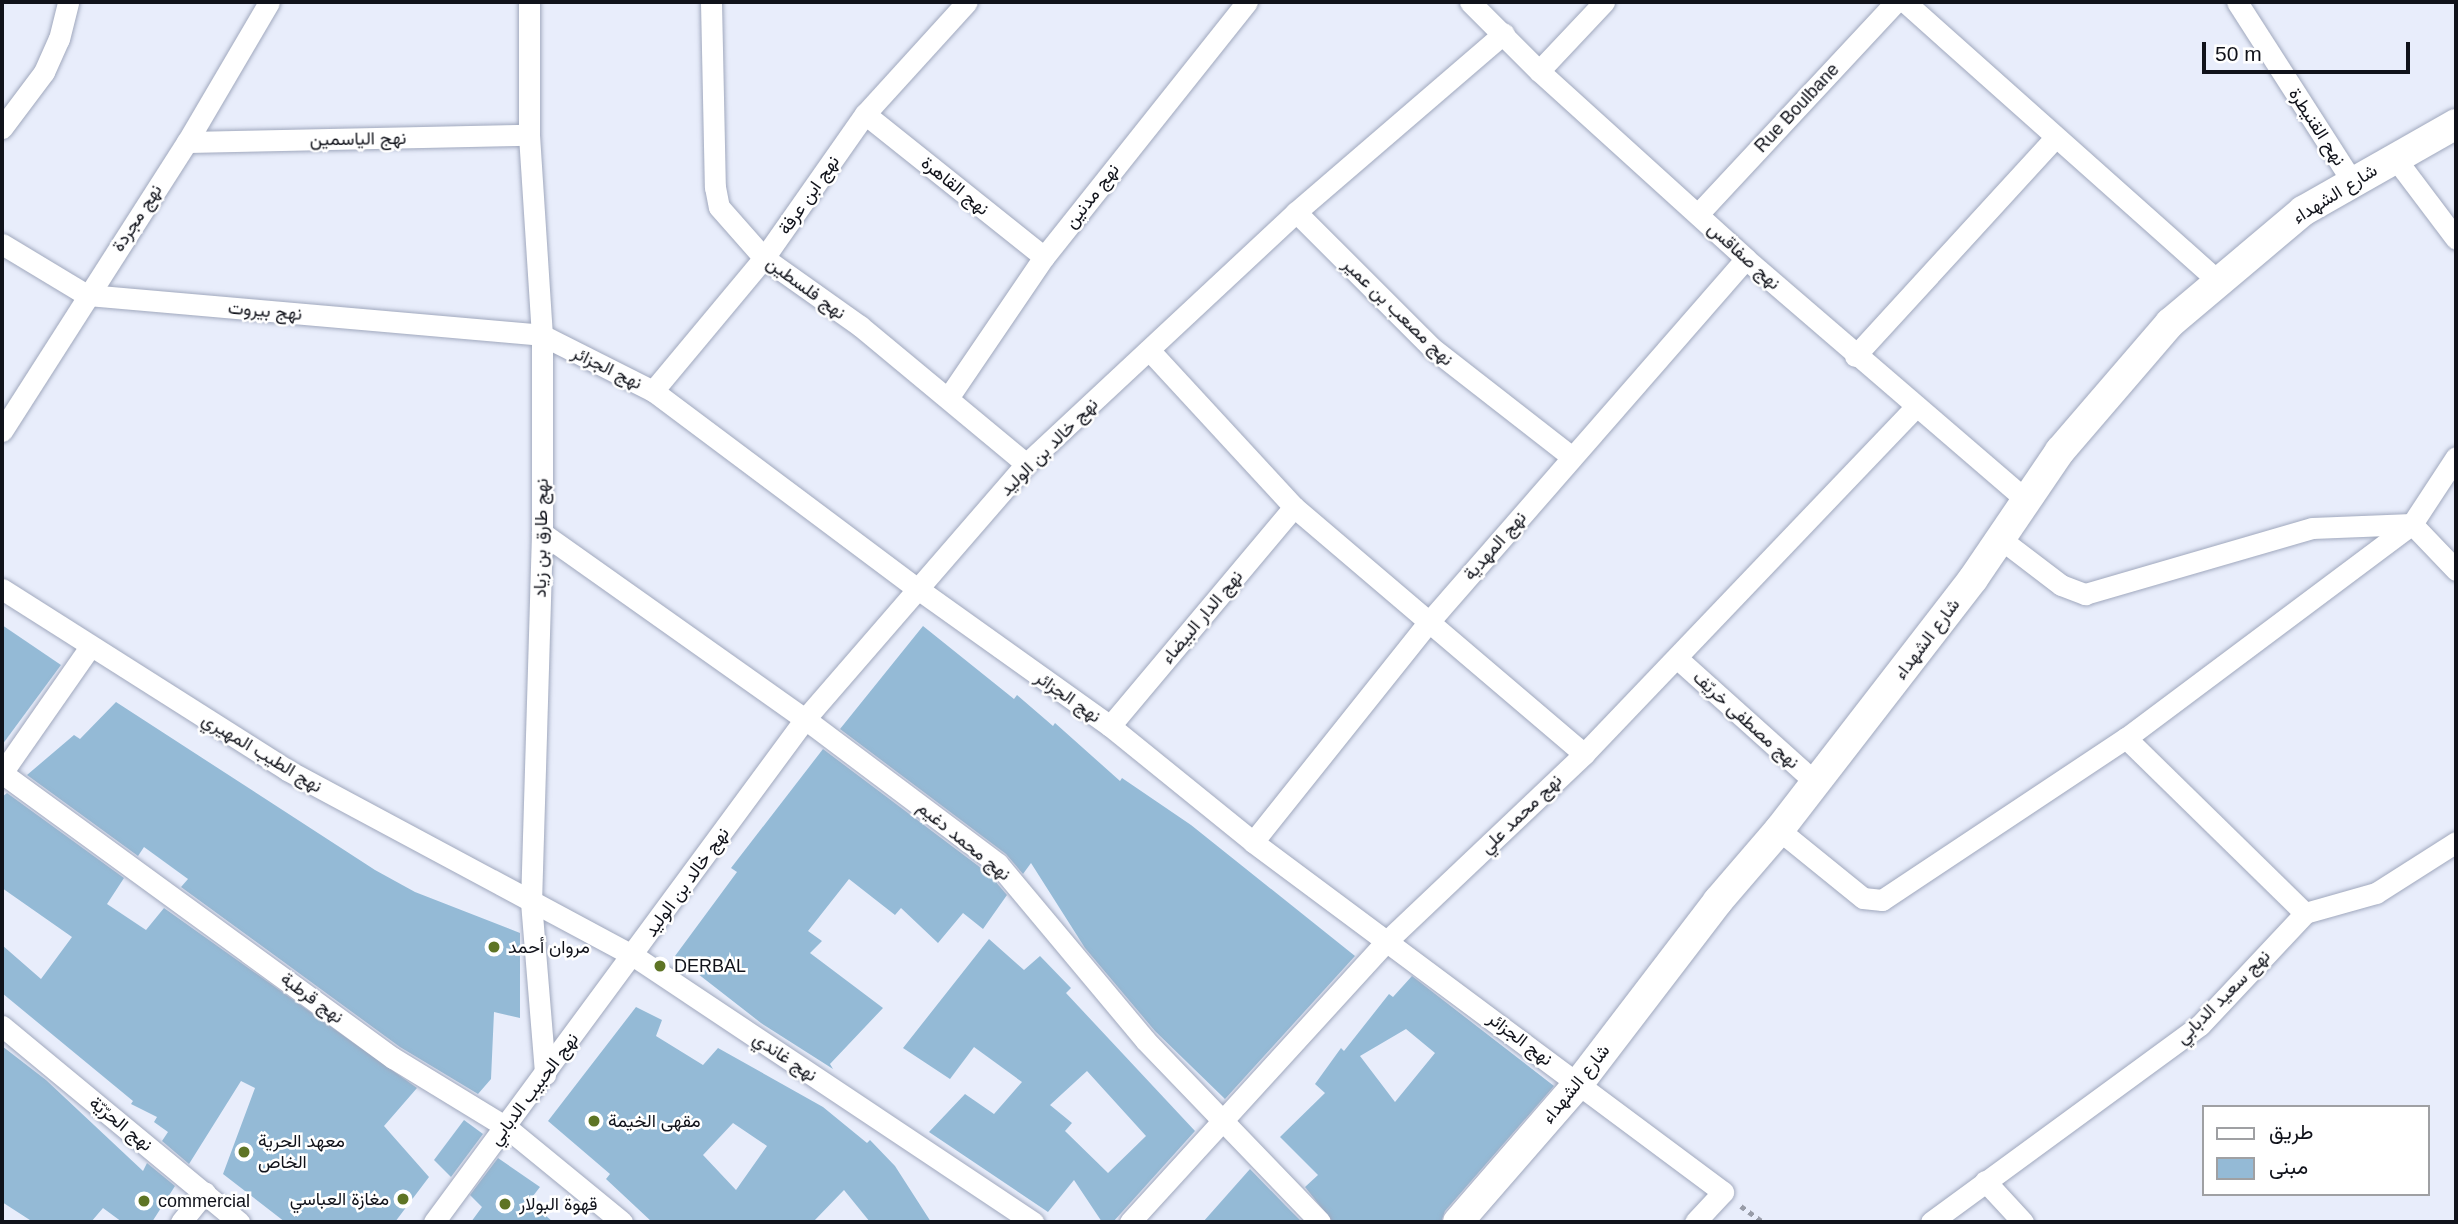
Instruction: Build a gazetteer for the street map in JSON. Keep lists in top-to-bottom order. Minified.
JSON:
{"streets":{"main road":["شارع الشهداء"],"street":["Rue Boulbane","نهح القنيطرة","نهج الياسمين","نهج القاهرة","نهج ابن عرفة","نهج مدنين","نهج مجردة","نهج صفاقس","نهج فلسطين","نهج بيروت","نهج مصعب بن عمير","نهج الجزائر","نهج خالد بن الوليد","نهج طارق بن زياد","نهج المهدية","نهج الدار البيضاء","نهج مصطفى خريّف","نهج الطيب المهيري","نهج محمد علي","نهج محمد دغيم","نهج سعيد الدبابي","نهج قرطبة","نهج غاندي","نهج الحبيب الدبابي","نهج الحرّيّة"]},"crossings":[["Rue Boulbane","نهج صفاقس"],["نهح القنيطرة","شارع الشهداء"],["نهج الياسمين","نهج مجردة"],["نهج الياسمين","نهج طارق بن زياد"],["نهج القاهرة","نهج ابن عرفة"],["نهج القاهرة","نهج مدنين"],["شارع الشهداء","نهج صفاقس"],["شارع الشهداء","نهج الجزائر"],["شارع الشهداء","نهج مصطفى خريّف"],["نهج ابن عرفة","نهج فلسطين"],["نهج ابن عرفة","نهج الجزائر"],["نهج مدنين","نهج فلسطين"],["نهج مجردة","نهج بيروت"],["نهج صفاقس","نهج خالد بن الوليد"],["نهج صفاقس","نهج المهدية"],["نهج صفاقس","نهج محمد علي"],["نهج فلسطين","نهج خالد بن الوليد"],["نهج بيروت","نهج الجزائر"],["نهج بيروت","نهج طارق بن زياد"],["نهج مصعب بن عمير","نهج خالد بن الوليد"],["نهج مصعب بن عمير","نهج المهدية"],["نهج الجزائر","نهج خالد بن الوليد"],["نهج الجزائر","نهج طارق بن زياد"],["نهج الجزائر","نهج المهدية"],["نهج الجزائر","نهج الدار البيضاء"],["نهج الجزائر","نهج محمد علي"],["نهج خالد بن الوليد","نهج محمد دغيم"],["نهج خالد بن الوليد","نهج غاندي"],["نهج خالد بن الوليد","نهج الحبيب الدبابي"],["نهج طارق بن زياد","نهج الطيب المهيري"],["نهج طارق بن زياد","نهج محمد دغيم"],["نهج طارق بن زياد","نهج غاندي"],["نهج طارق بن زياد","نهج الحبيب الدبابي"],["نهج مصطفى خريّف","نهج محمد علي"],["نهج الطيب المهيري","نهج غاندي"],["نهج محمد علي","نهج محمد دغيم"],["نهج قرطبة","نهج الحبيب الدبابي"],["نهج غاندي","نهج الحبيب الدبابي"]],"places":["مروان أحمد","DERBAL","مقهى الخيمة","معهد الحرية الخاص","مغازة العباسي","commercial","قهوة البولار"],"legend":["طريق","مبنى"],"scale_bar":"50 m"}
